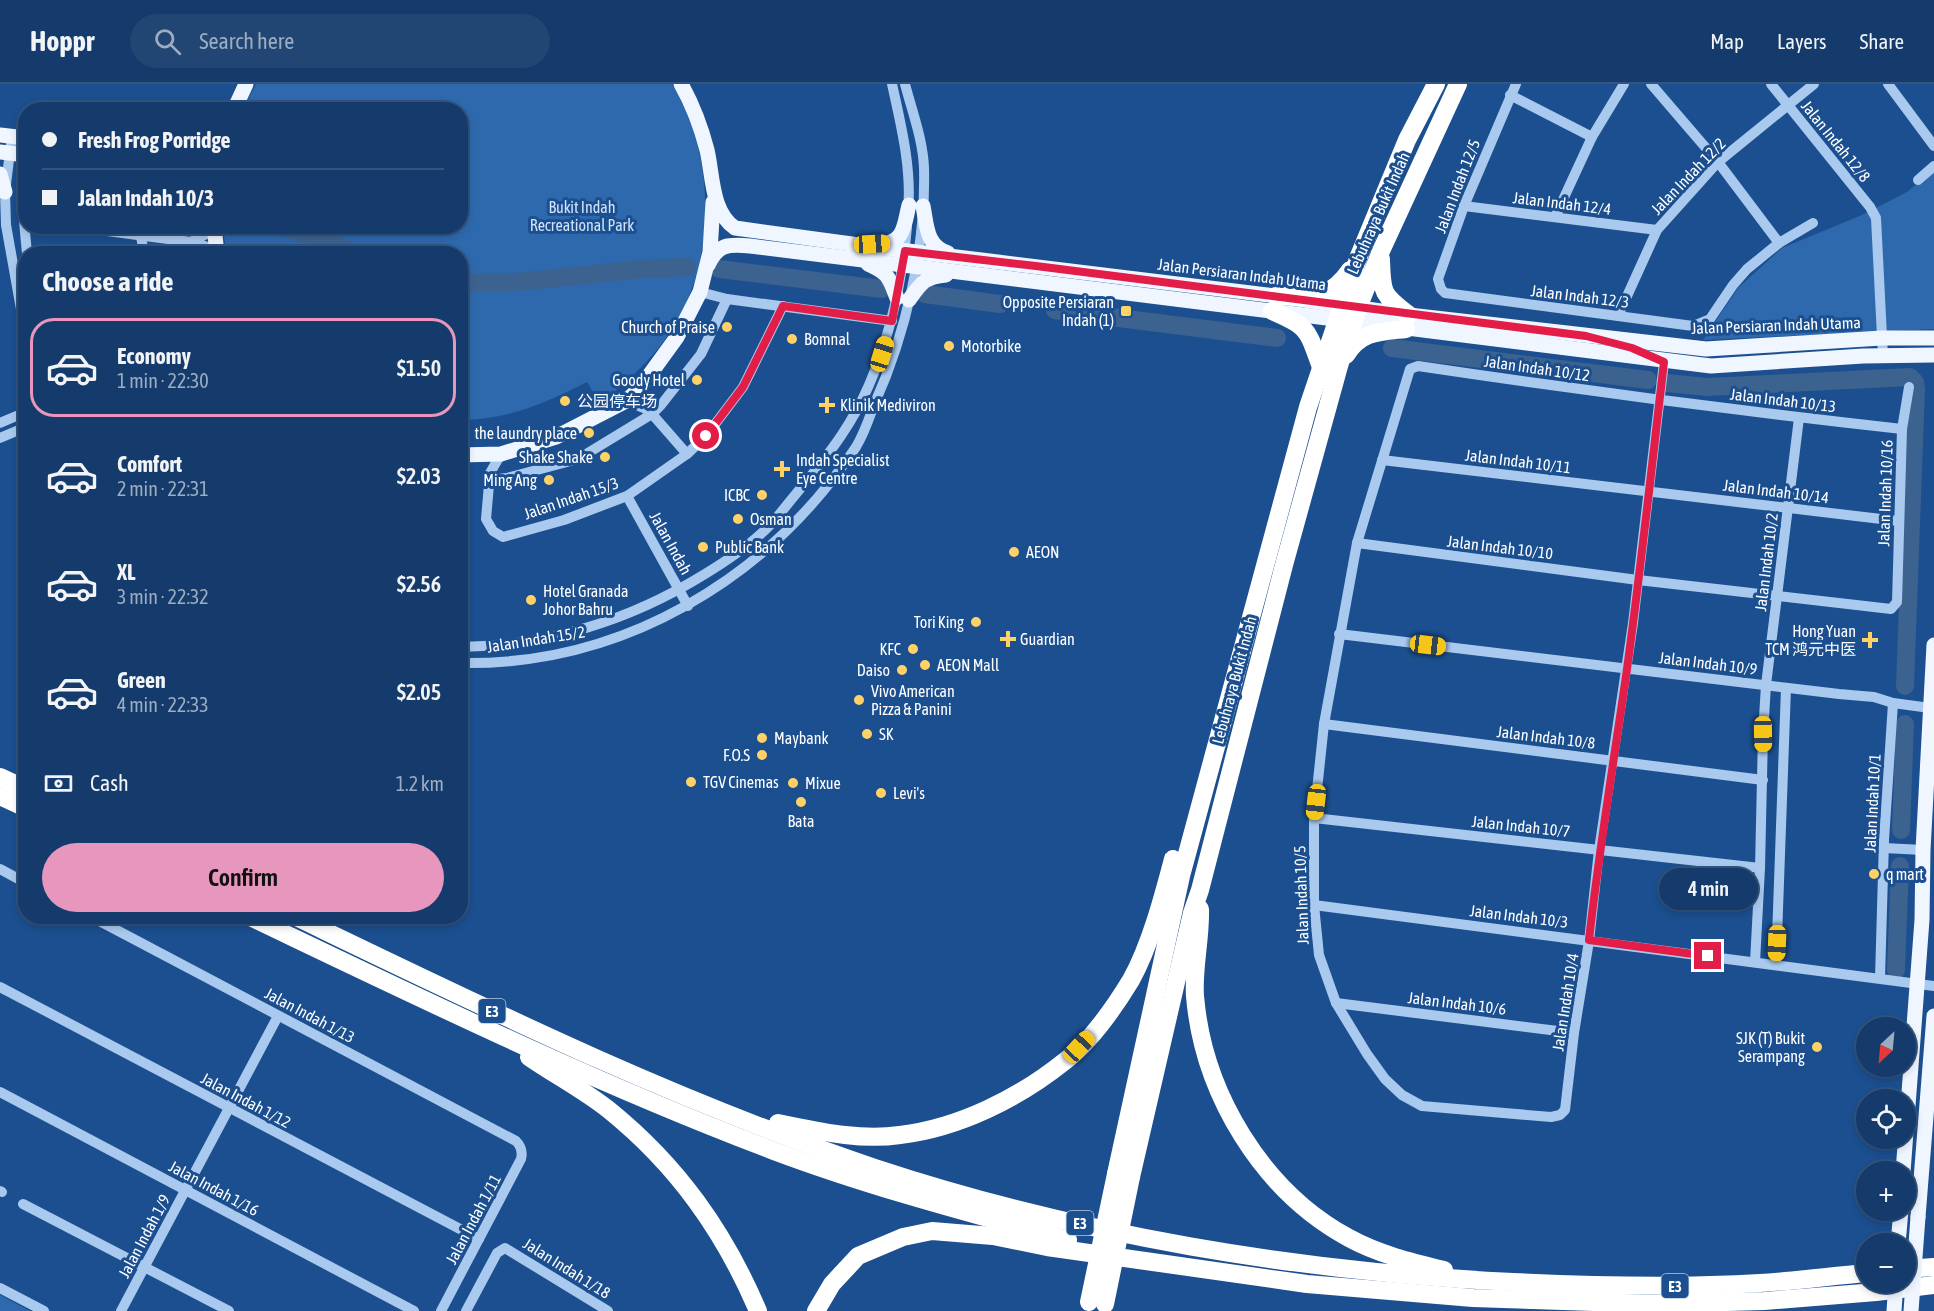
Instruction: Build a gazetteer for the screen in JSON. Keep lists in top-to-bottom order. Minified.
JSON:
{"streets":{"highway":["Lebuhraya Bukit Indah","E3"],"main road":["Jalan Persiaran Indah Utama"],"street":["Jalan Indah 12/8","Jalan Indah 12/2","Jalan Indah 12/5","Jalan Indah 12/4","Jalan Indah 12/3","Jalan Indah 10/12","Jalan Indah 10/13","Jalan Indah 10/11","Jalan Indah 10/14","Jalan Indah 10/16","Jalan Indah 15/3","Jalan Indah","Jalan Indah 10/10","Jalan Indah 10/2","Jalan Indah 15/2","Jalan Indah 10/9","Jalan Indah 10/8","Jalan Indah 10/1","Jalan Indah 10/7","Jalan Indah 10/5","Jalan Indah 10/3","Jalan Indah 10/4","Jalan Indah 10/6","Jalan Indah 1/13","Jalan Indah 1/12","Jalan Indah 1/16","Jalan Indah 1/11","Jalan Indah 1/9","Jalan Indah 1/18"]},"crossings":[["Jalan Indah 12/8","Jalan Indah 12/2"],["Jalan Indah 12/8","Jalan Persiaran Indah Utama"],["Jalan Indah 12/2","Jalan Indah 12/4"],["Jalan Indah 12/2","Jalan Indah 12/3"],["Jalan Indah 12/5","Jalan Indah 12/4"],["Jalan Indah 12/5","Jalan Indah 12/3"],["Lebuhraya Bukit Indah","Jalan Persiaran Indah Utama"],["Jalan Persiaran Indah Utama","Jalan Indah 15/2"],["Jalan Persiaran Indah Utama","Jalan Indah 10/4"],["Jalan Indah 10/12","Jalan Indah 10/13"],["Jalan Indah 10/12","Jalan Indah 10/5"],["Jalan Indah 10/12","Jalan Indah 10/4"],["Jalan Indah 10/13","Jalan Indah 10/16"],["Jalan Indah 10/13","Jalan Indah 10/2"],["Jalan Indah 10/13","Jalan Indah 10/4"],["Jalan Indah 10/11","Jalan Indah 10/14"],["Jalan Indah 10/11","Jalan Indah 10/5"],["Jalan Indah 10/11","Jalan Indah 10/4"],["Jalan Indah 10/14","Jalan Indah 10/16"],["Jalan Indah 10/14","Jalan Indah 10/2"],["Jalan Indah 10/14","Jalan Indah 10/4"],["Jalan Indah 10/16","Jalan Indah 10/10"],["Jalan Indah 15/3","Jalan Indah"],["Jalan Indah","Jalan Indah 15/2"],["Jalan Indah 10/10","Jalan Indah 10/2"],["Jalan Indah 10/10","Jalan Indah 10/5"],["Jalan Indah 10/10","Jalan Indah 10/4"],["Jalan Indah 10/2","Jalan Indah 10/9"],["Jalan Indah 10/2","Jalan Indah 10/8"],["Jalan Indah 10/2","Jalan Indah 10/7"],["Jalan Indah 10/2","Jalan Indah 10/3"],["Jalan Indah 10/9","Jalan Indah 10/1"],["Jalan Indah 10/9","Jalan Indah 10/5"],["Jalan Indah 10/9","Jalan Indah 10/4"],["Jalan Indah 10/8","Jalan Indah 10/5"],["Jalan Indah 10/8","Jalan Indah 10/4"],["Jalan Indah 10/1","Jalan Indah 10/3"],["Jalan Indah 10/7","Jalan Indah 10/5"],["Jalan Indah 10/7","Jalan Indah 10/4"],["Jalan Indah 10/5","Jalan Indah 10/3"],["Jalan Indah 10/5","Jalan Indah 10/4"],["Jalan Indah 10/5","Jalan Indah 10/6"],["Jalan Indah 10/3","Jalan Indah 10/4"],["Jalan Indah 10/4","Jalan Indah 10/6"],["Jalan Indah 1/13","Jalan Indah 1/11"],["Jalan Indah 1/13","Jalan Indah 1/9"],["Jalan Indah 1/12","Jalan Indah 1/11"],["Jalan Indah 1/12","Jalan Indah 1/9"],["Jalan Indah 1/16","Jalan Indah 1/9"]],"parks":["Bukit Indah Recreational Park"],"places":{"transit":["Opposite Persiaran Indah (1)"],"other":["Church of Praise","Bomnal","Motorbike","Goody Hotel","公园停车场","the laundry place","Shake Shake","Ming Ang","ICBC","Osman","Public Bank","AEON","Hotel Granada Johor Bahru","Tori King","KFC","AEON Mall","Daiso","Vivo American Pizza & Panini","SK","Maybank","F.O.S","TGV Cinemas","Mixue","Levi's","Bata","q mart","SJK (T) Bukit Serampang"],"health":["Klinik Mediviron","Indah Specialist Eye Centre","Guardian","Hong Yuan TCM 鸿元中医"]},"north":"bottom left","page":{"header":"Hoppr","search":"Search here","nav":["Map","Layers","Share"],"banner":["Fresh Frog Porridge","Jalan Indah 10/3"],"heading":"Choose a ride","list":[{"name":"Economy","note":"1 min · 22:30","value":"$1.50"},{"name":"Comfort","note":"2 min · 22:31","value":"$2.03"},{"name":"XL","note":"3 min · 22:32","value":"$2.56"},{"name":"Green","note":"4 min · 22:33","value":"$2.05"}],"pay":["Cash","1.2 km"],"buttons":"Confirm","bubble":"4 min","map_buttons":["+","−"]}}
